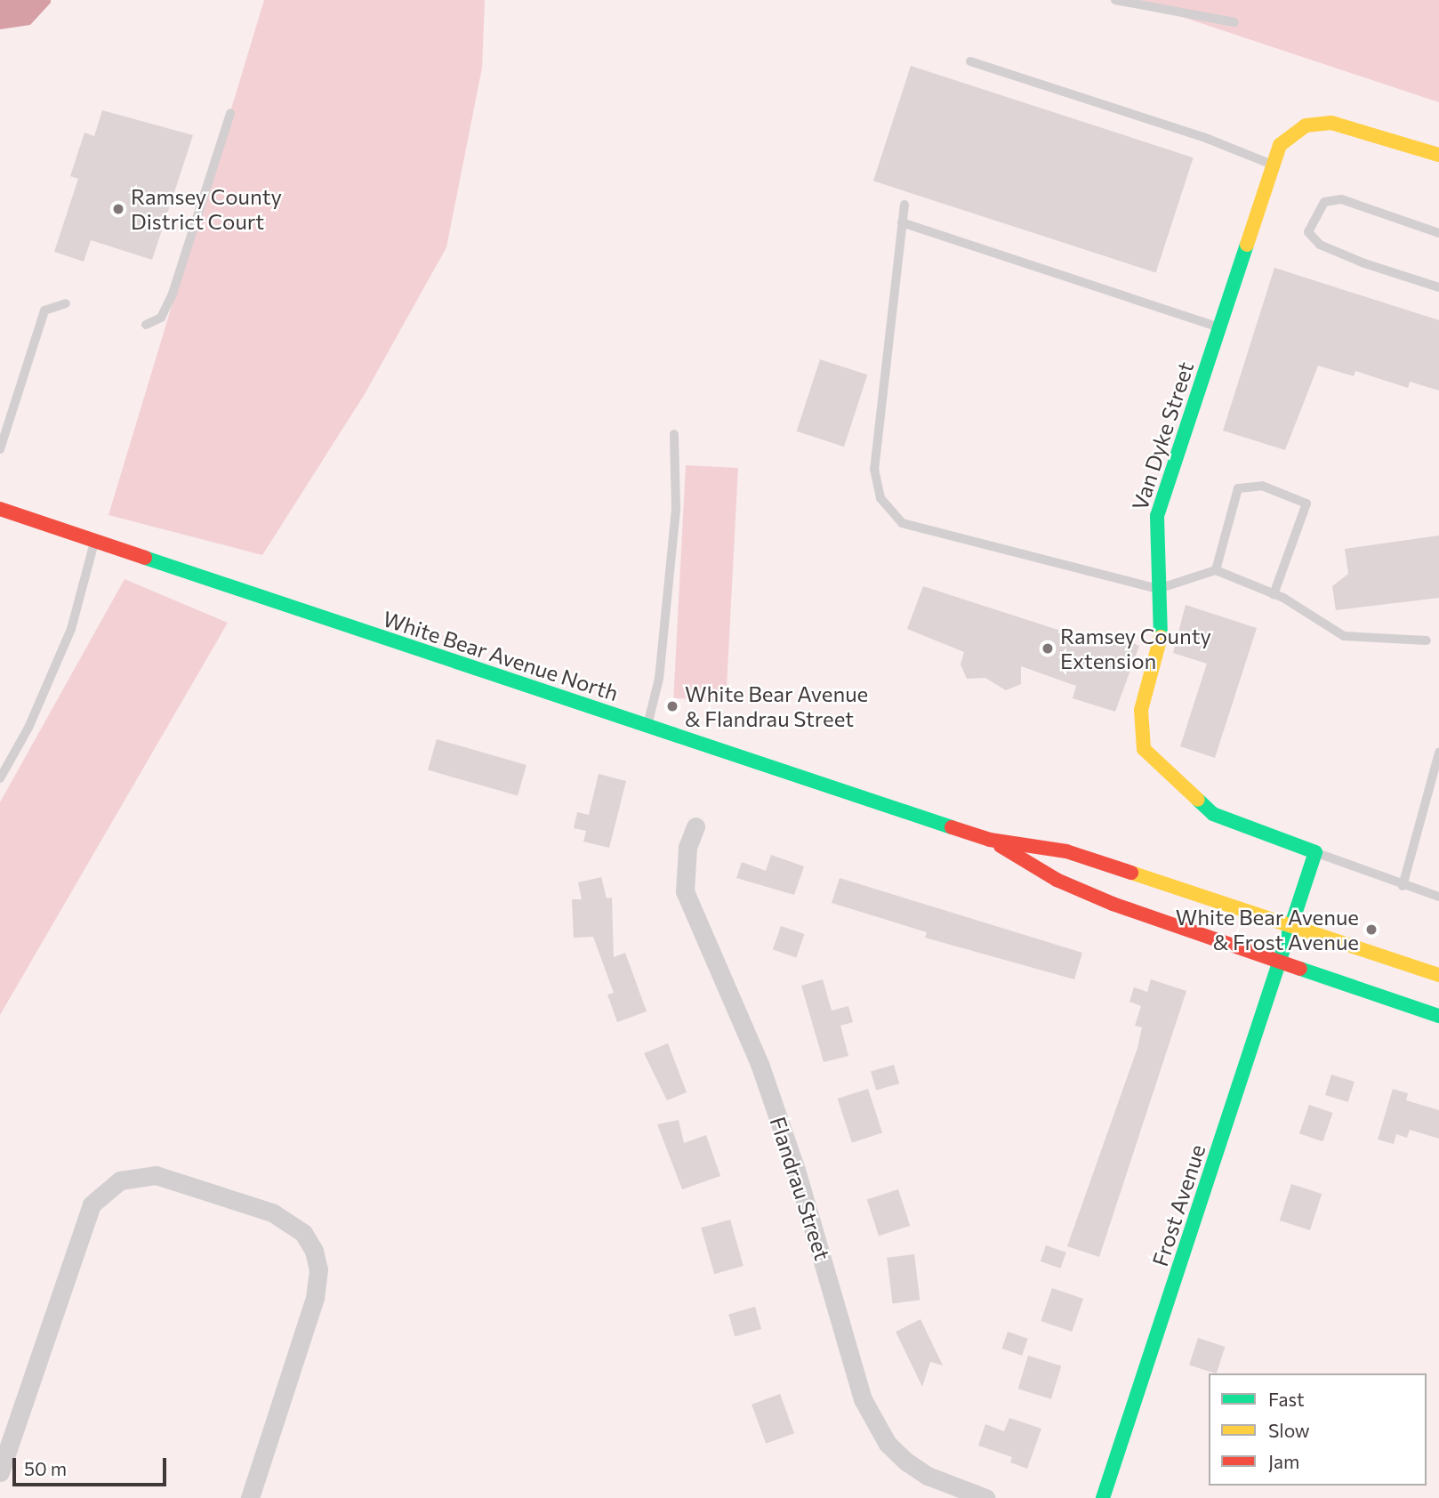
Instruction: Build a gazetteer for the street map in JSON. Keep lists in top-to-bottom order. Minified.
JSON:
{"streets":{"main road":["Van Dyke Street","White Bear Avenue North","Frost Avenue"],"street":["Flandrau Street"]},"crossings":[["White Bear Avenue North","Frost Avenue"]],"places":["Ramsey County District Court","Ramsey County Extension","White Bear Avenue & Flandrau Street","White Bear Avenue & Frost Avenue"],"legend":["Fast","Slow","Jam"],"scale_bar":"50 m"}
